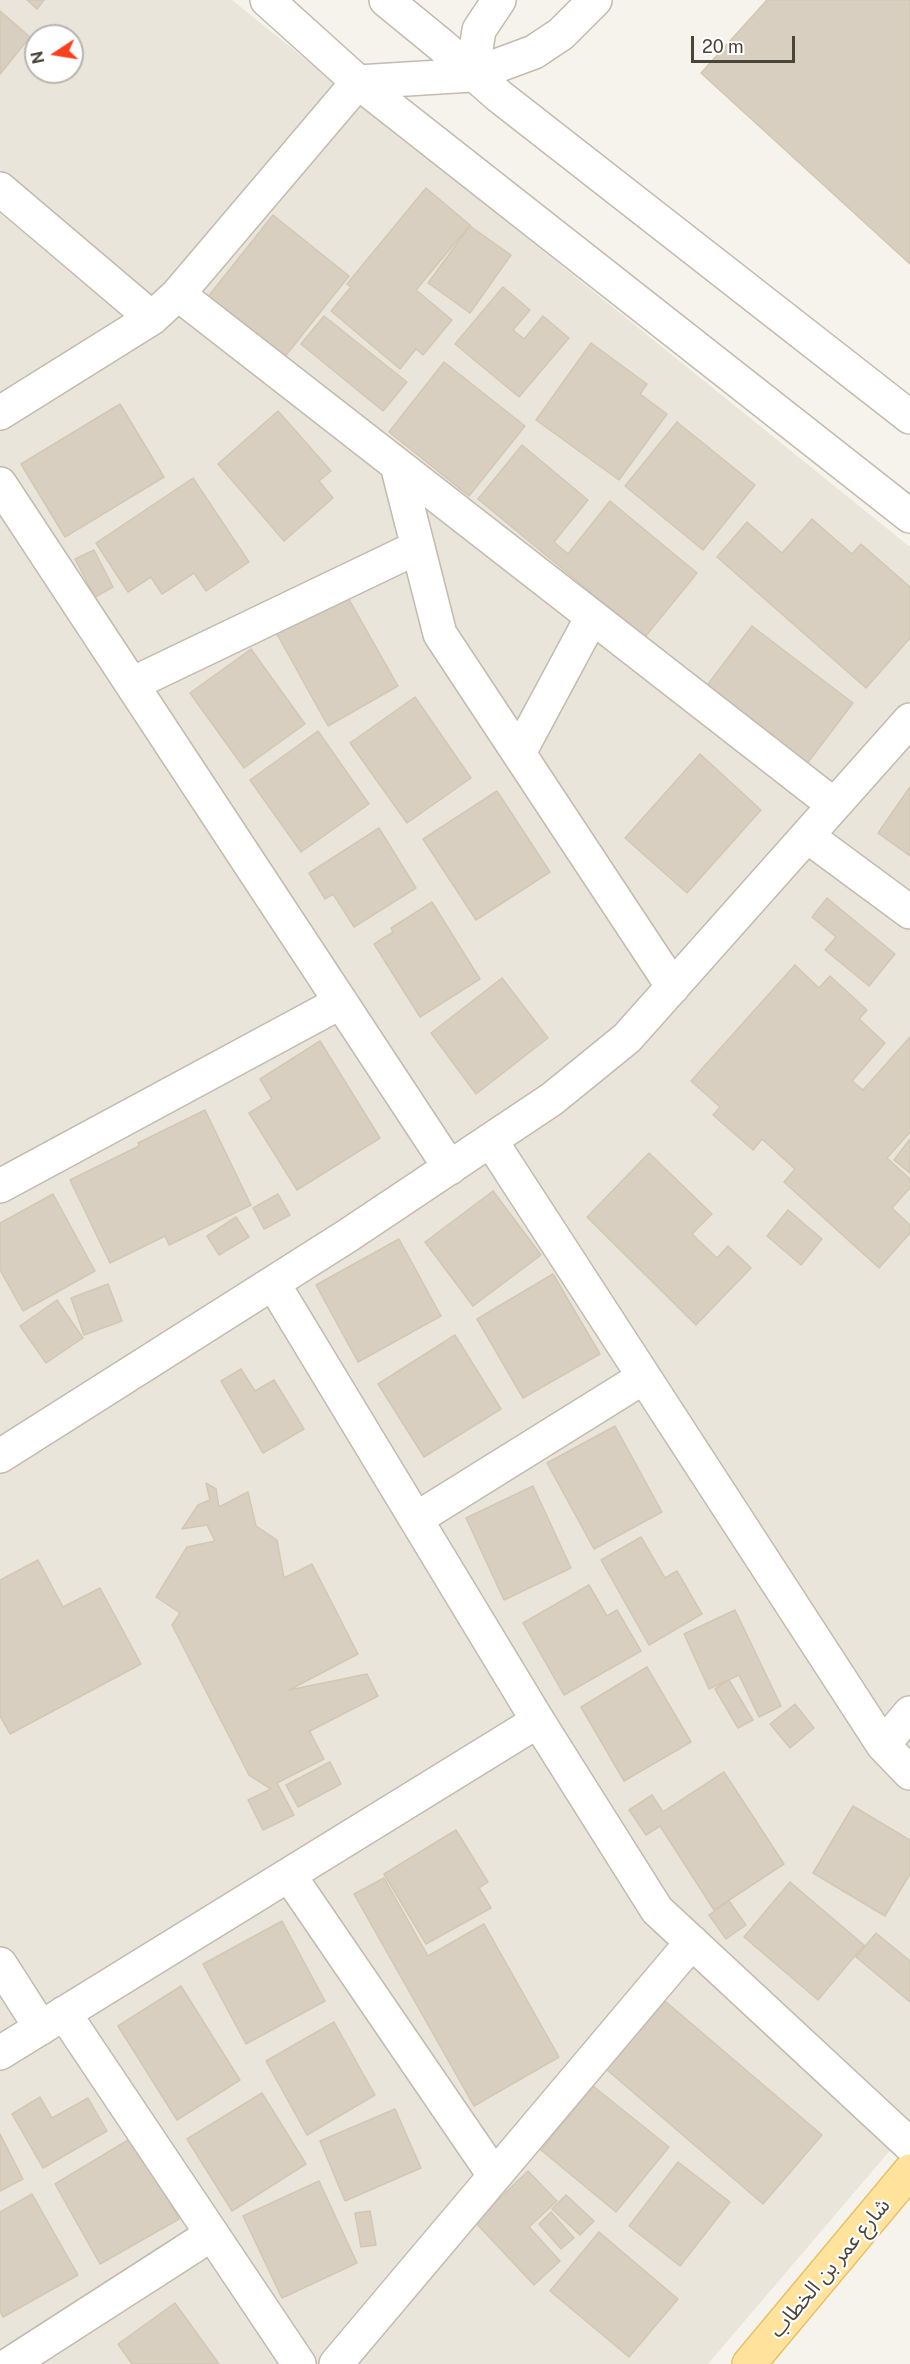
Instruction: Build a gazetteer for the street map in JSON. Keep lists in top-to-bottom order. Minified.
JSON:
{"streets":{"main road":["شارع عمر بن الخطاب"]},"scale_bar":"20 m","north":"left"}
